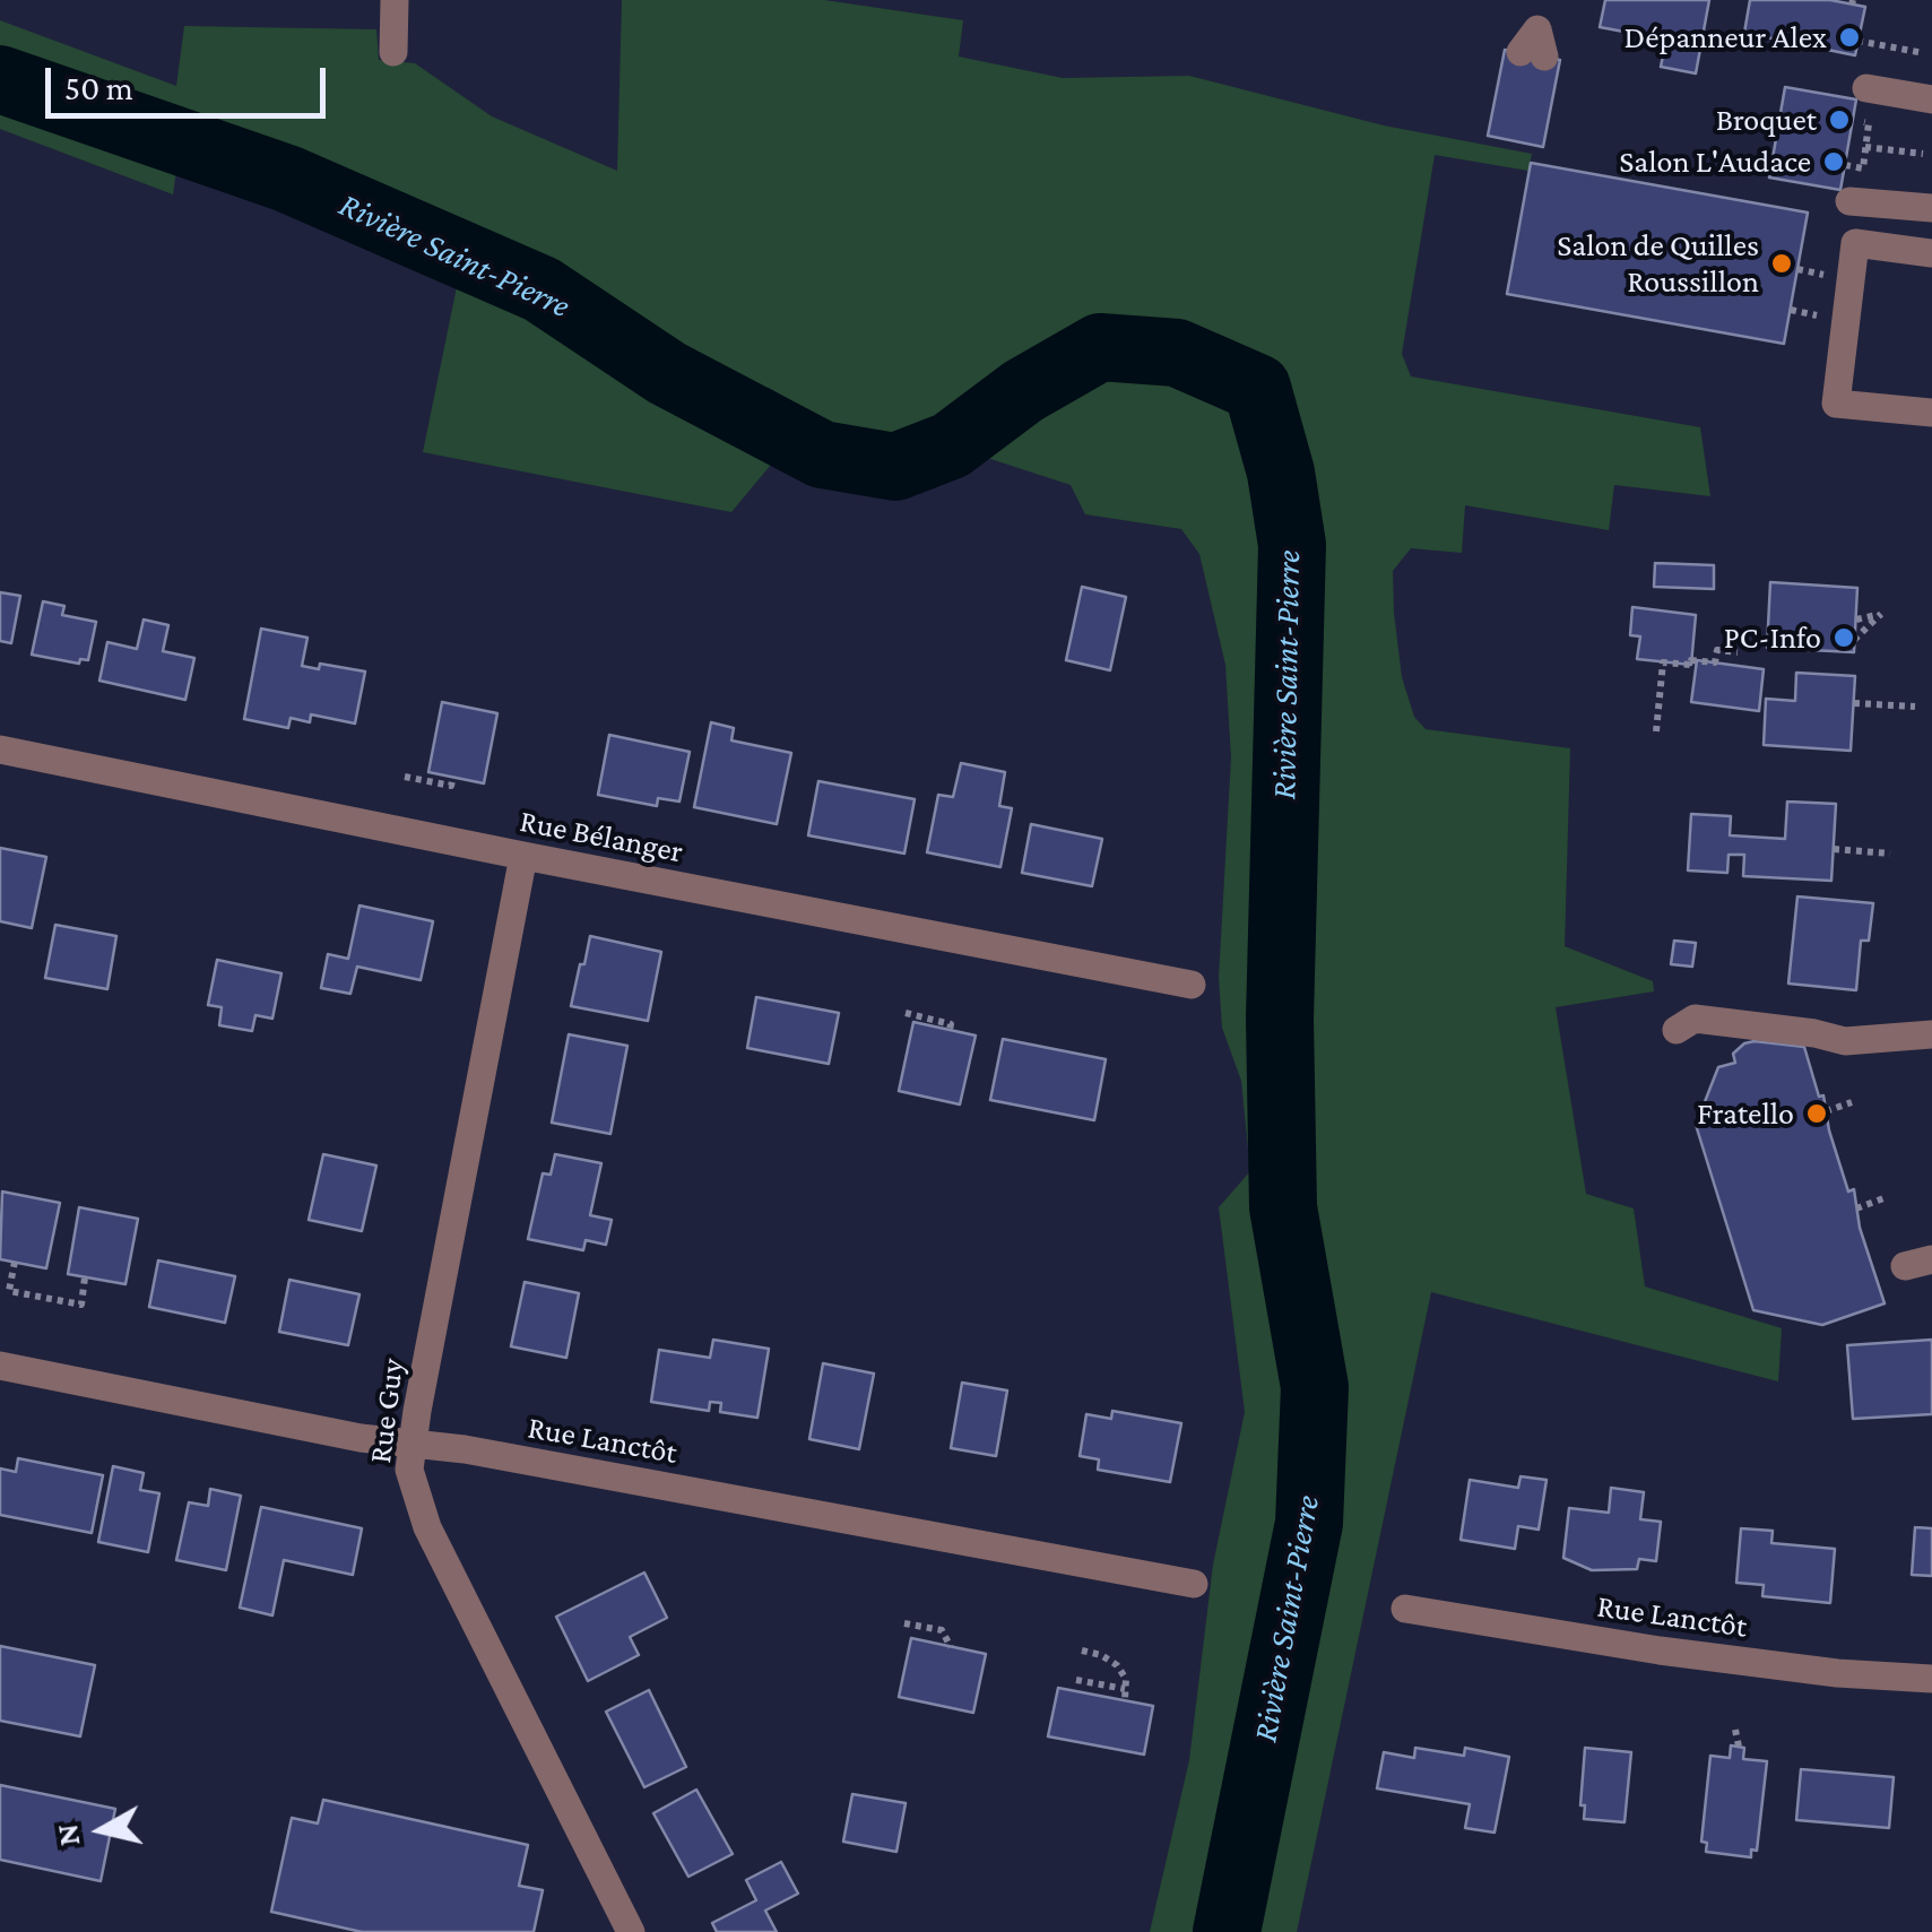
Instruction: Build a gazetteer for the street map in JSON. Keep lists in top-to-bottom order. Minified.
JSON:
{"streets":{"street":["Rue Bélanger","Rue Guy","Rue Lanctôt"]},"crossings":[["Rue Bélanger","Rue Guy"],["Rue Guy","Rue Lanctôt"]],"water":["Rivière Saint-Pierre"],"places":["Dépanneur Alex","Broquet","Salon L'Audace","Salon de Quilles Roussillon","PC-Info","Fratello"],"scale_bar":"50 m","north":"left"}
